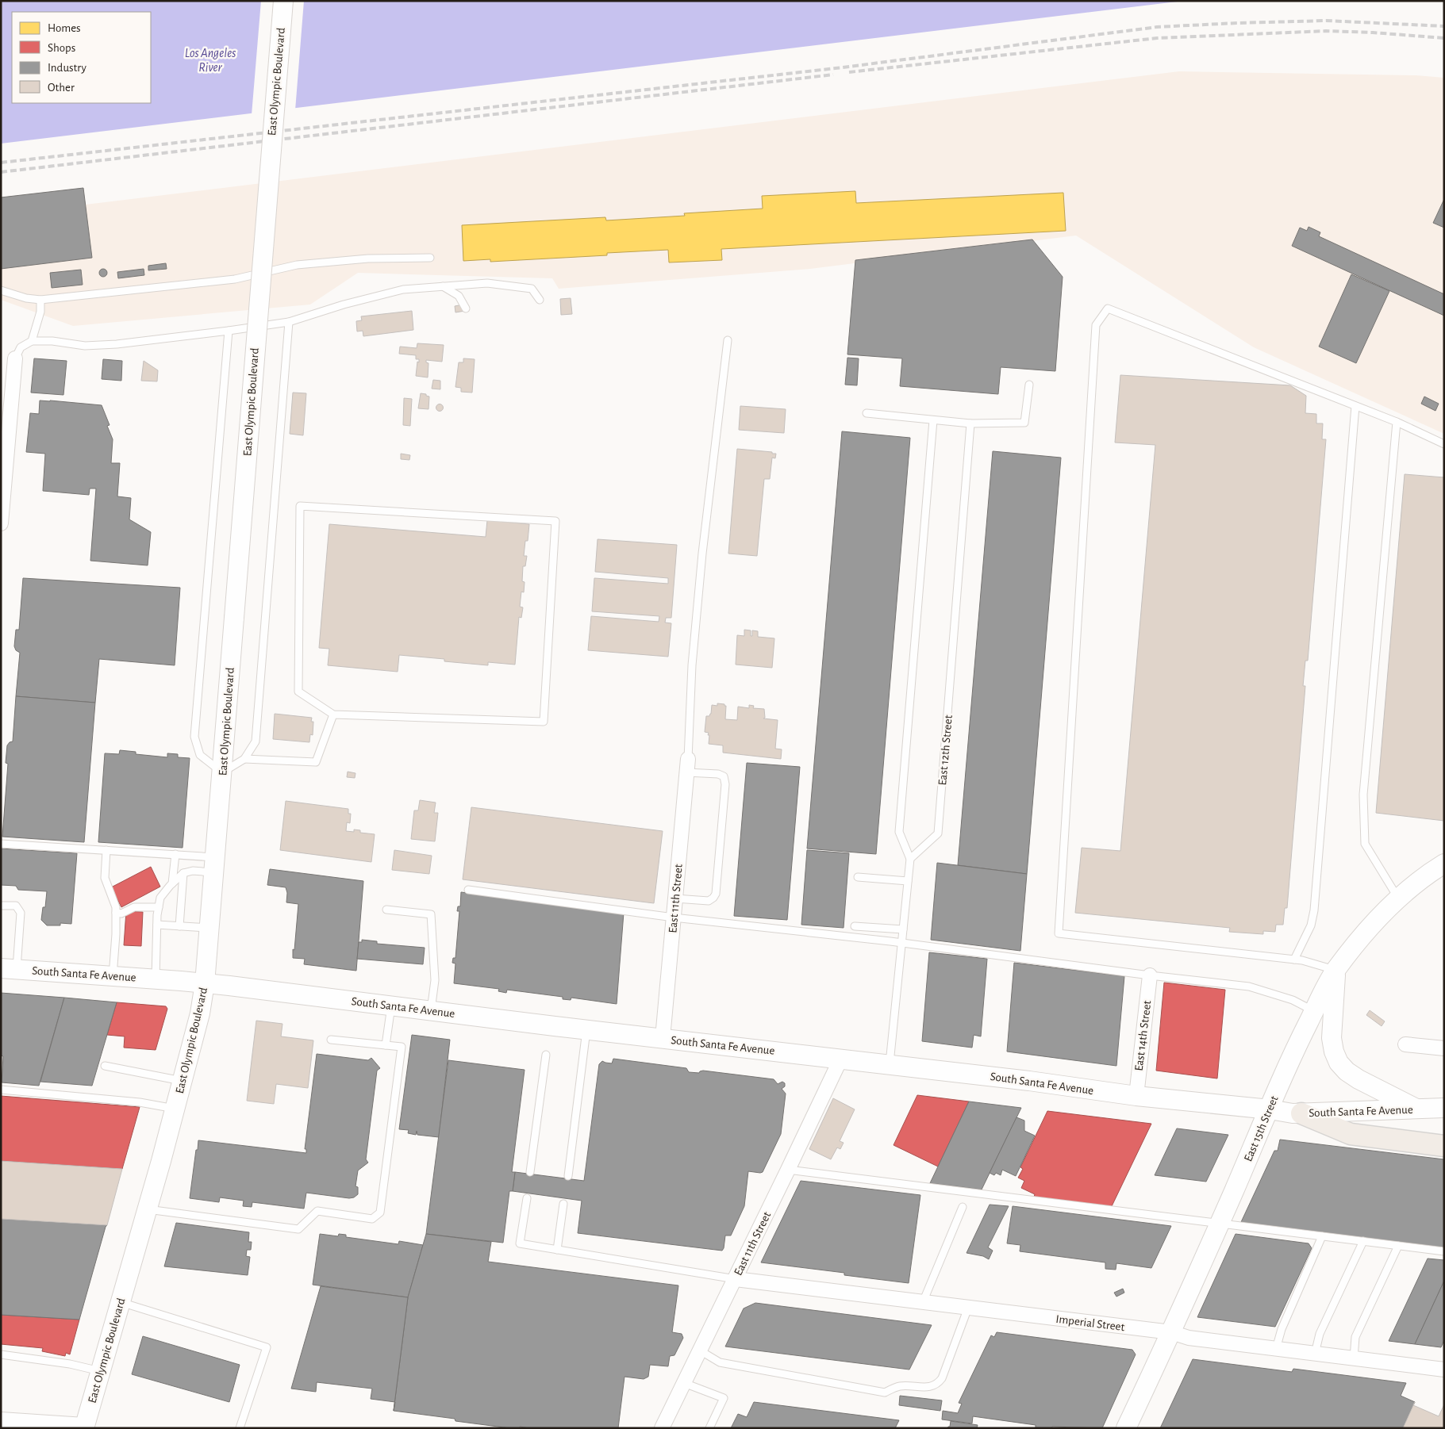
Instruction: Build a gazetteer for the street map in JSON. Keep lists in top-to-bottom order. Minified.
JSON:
{"streets":{"main road":["East Olympic Boulevard","South Santa Fe Avenue","East 15th Street"],"street":["East 11th Street","East 14th Street","Imperial Street"],"lane":["East 12th Street"]},"crossings":[["East Olympic Boulevard","South Santa Fe Avenue"],["East 11th Street","South Santa Fe Avenue"],["East 11th Street","Imperial Street"],["South Santa Fe Avenue","East 14th Street"],["South Santa Fe Avenue","East 15th Street"],["East 15th Street","Imperial Street"]],"water":["Los Angeles River"],"legend":["Homes","Shops","Industry","Other"]}
